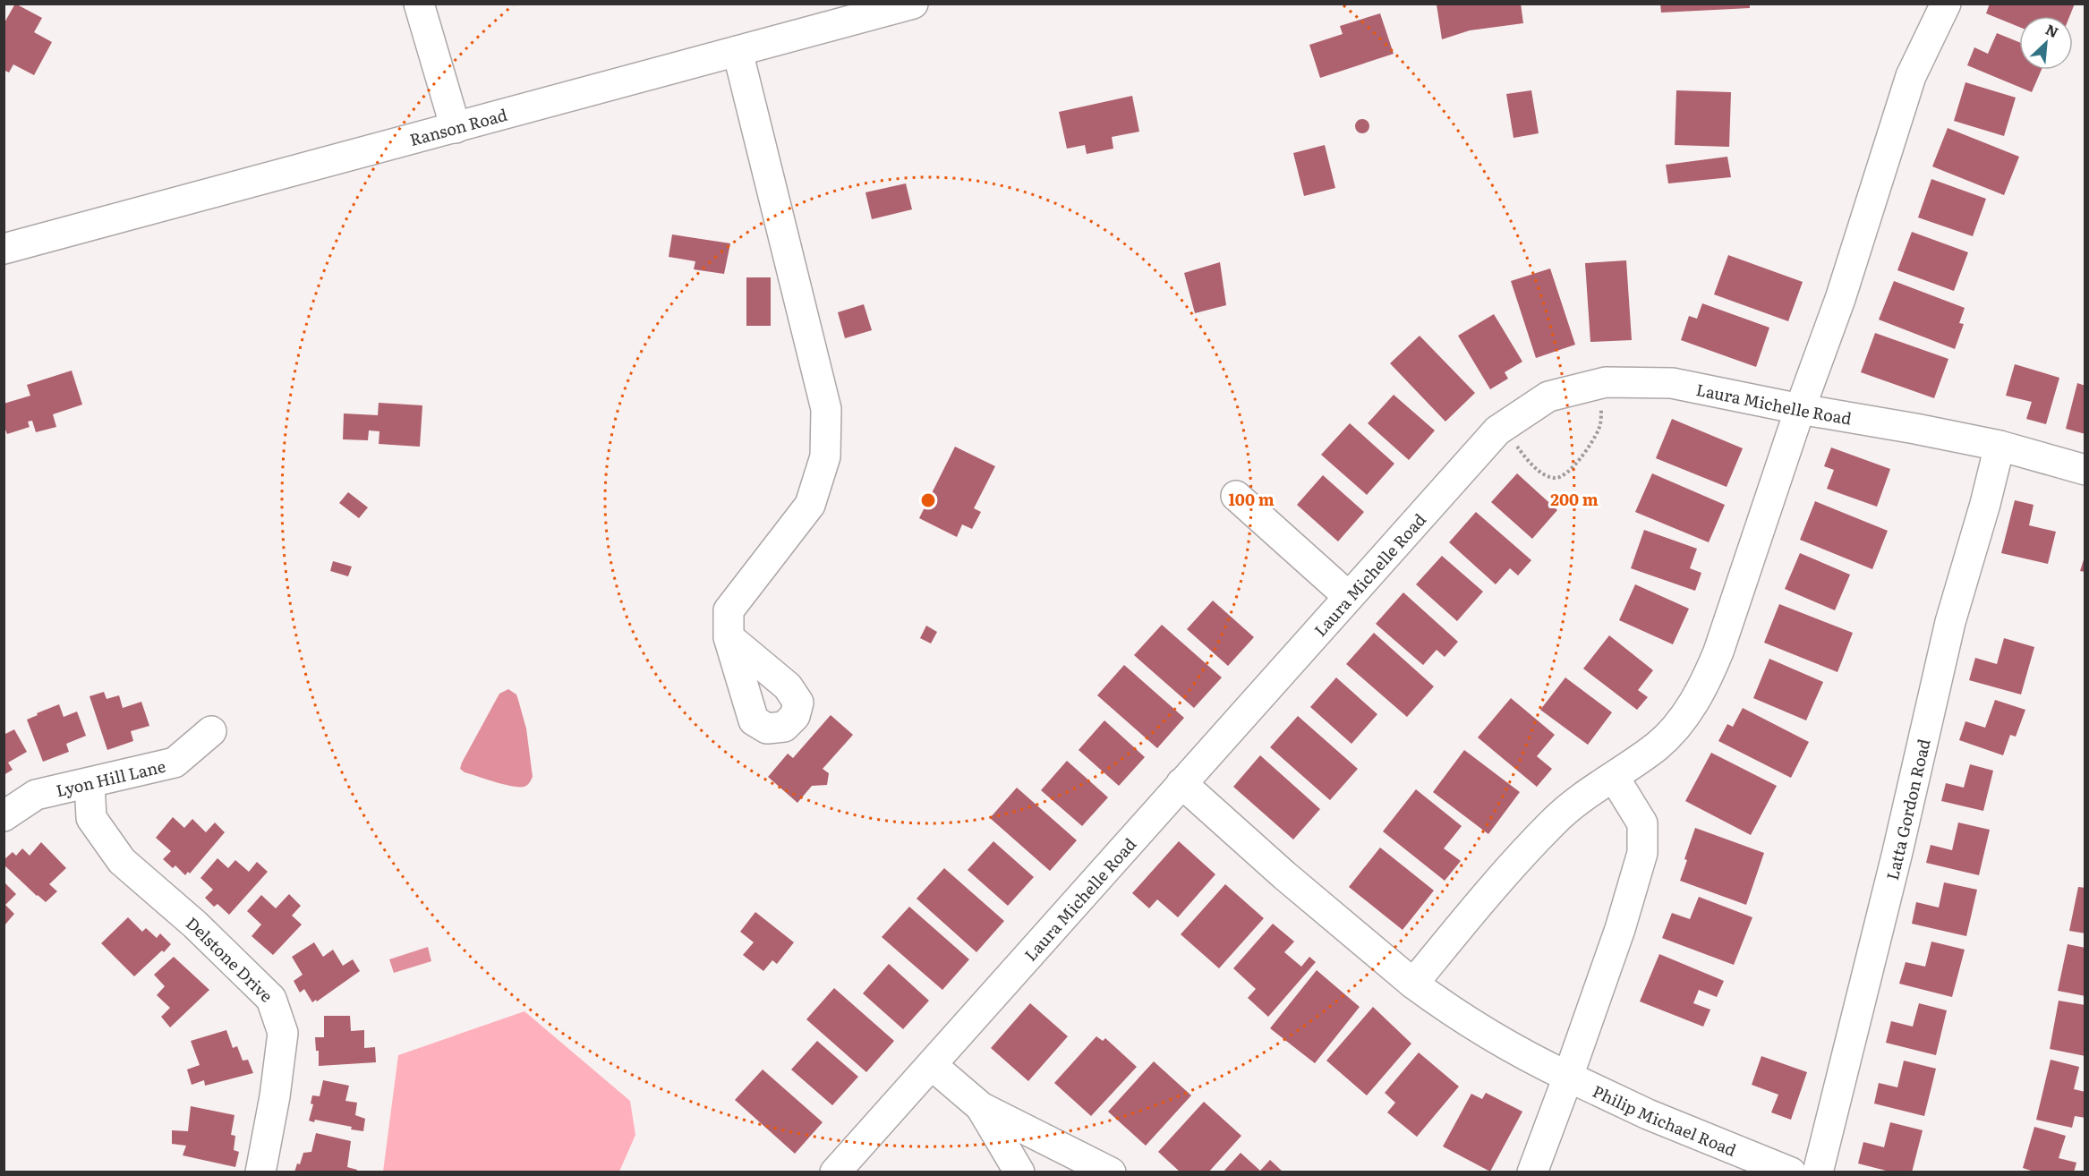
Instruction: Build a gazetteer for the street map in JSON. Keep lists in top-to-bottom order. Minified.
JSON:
{"streets":{"street":["Ranson Road","Laura Michelle Road","Lyon Hill Lane","Latta Gordon Road","Delstone Drive","Philip Michael Road"]},"crossings":[["Laura Michelle Road","Latta Gordon Road"],["Laura Michelle Road","Philip Michael Road"],["Lyon Hill Lane","Delstone Drive"]],"north":"top right","rings":["100 m","200 m"]}
